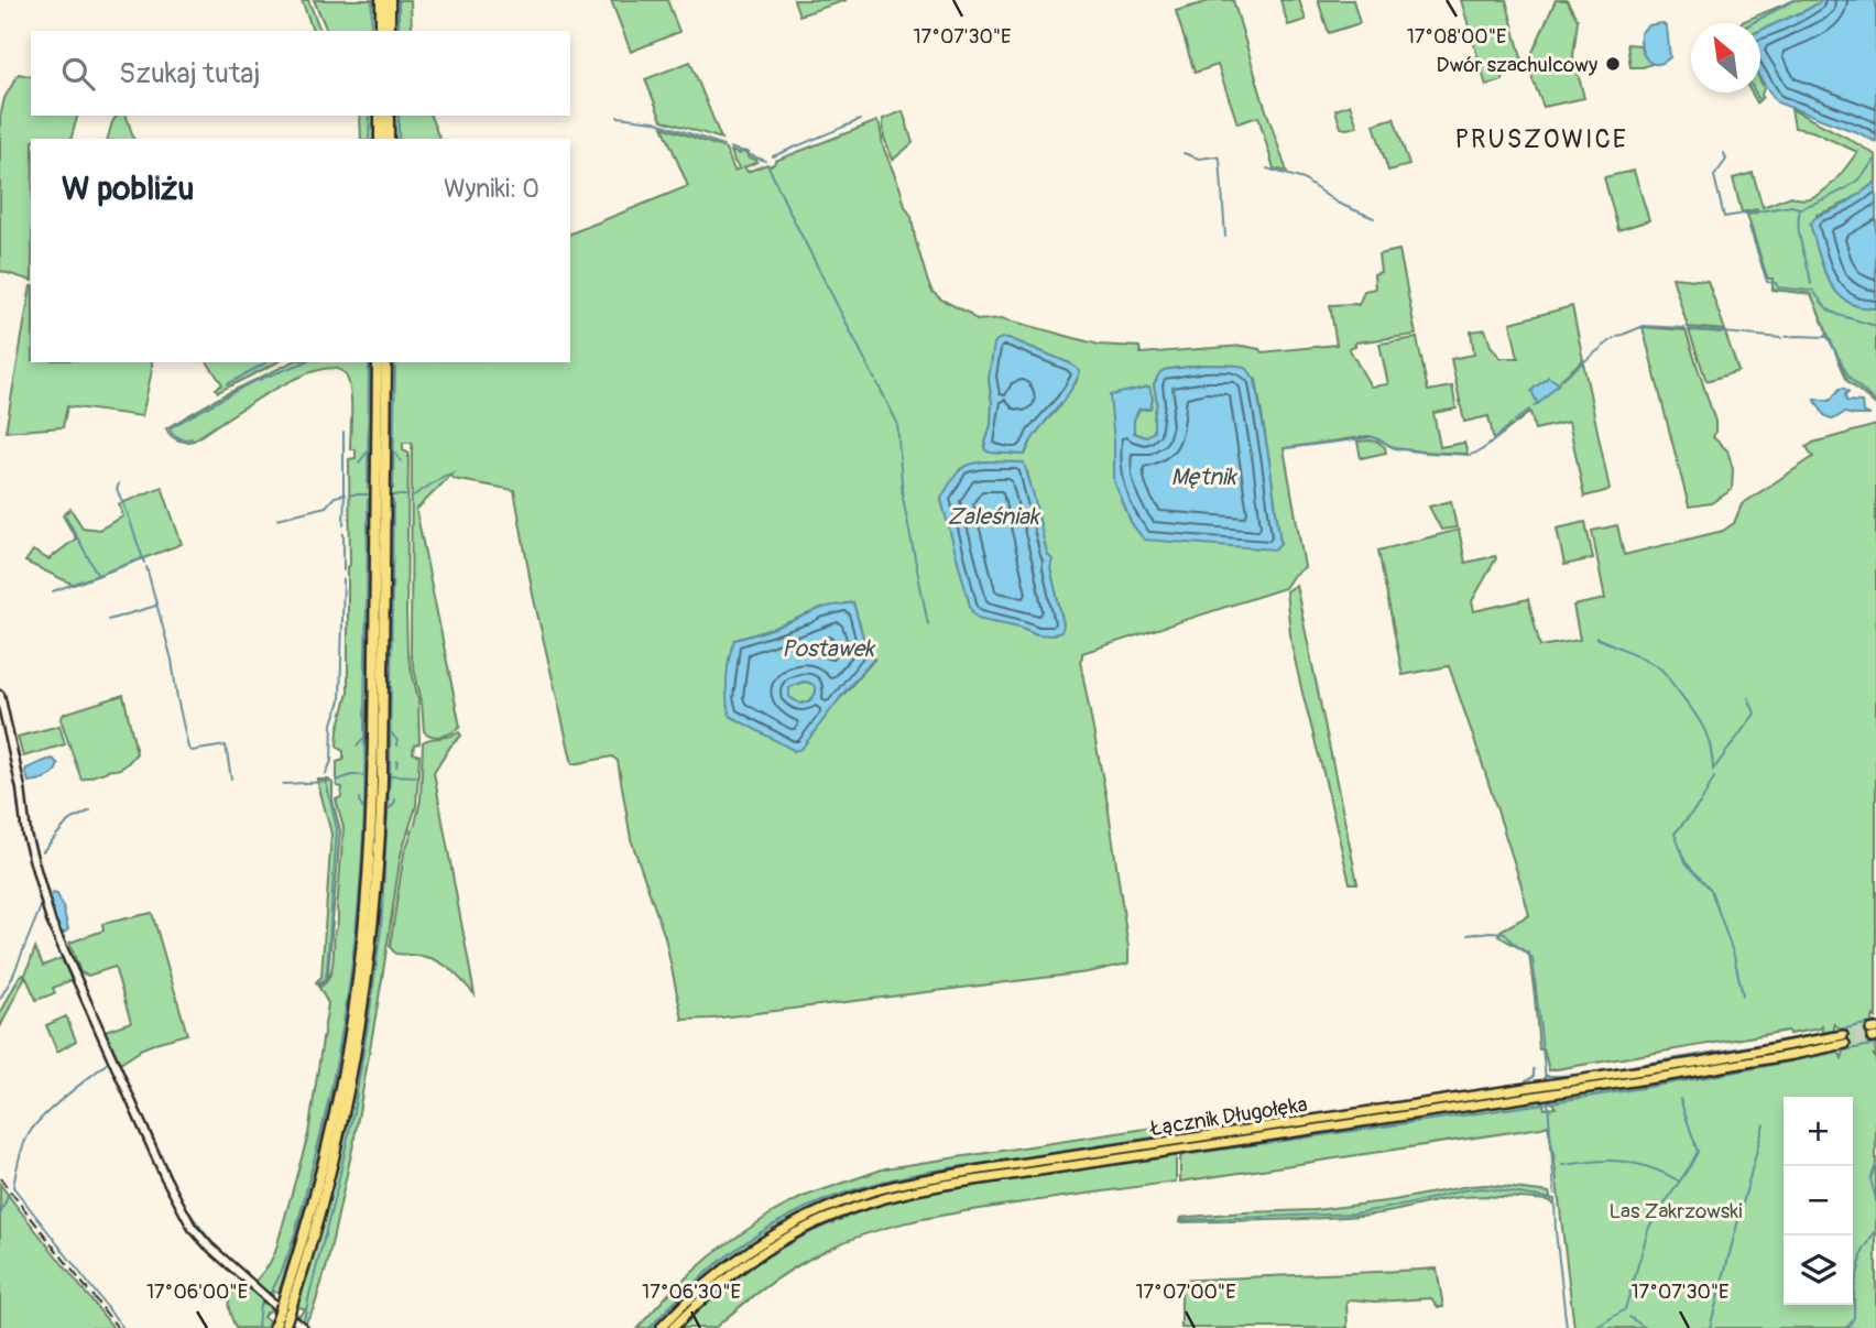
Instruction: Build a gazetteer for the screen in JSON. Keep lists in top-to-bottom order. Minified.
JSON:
{"streets":{"main road":["Łącznik Długołęka"]},"districts":["PRUSZOWICE"],"water":["Mętnik","Zaleśniak","Postawek"],"parks":["Las Zakrzowski"],"places":["Dwór szachulcowy"],"north":"top left","page":{"search":"Szukaj tutaj","heading":["W pobliżu","Wyniki: 0"],"map_buttons":["+","−"]},"coordinates":["17°07'30\"E","17°08'00\"E","17°06'00\"E","17°06'30\"E","17°07'00\"E"]}
